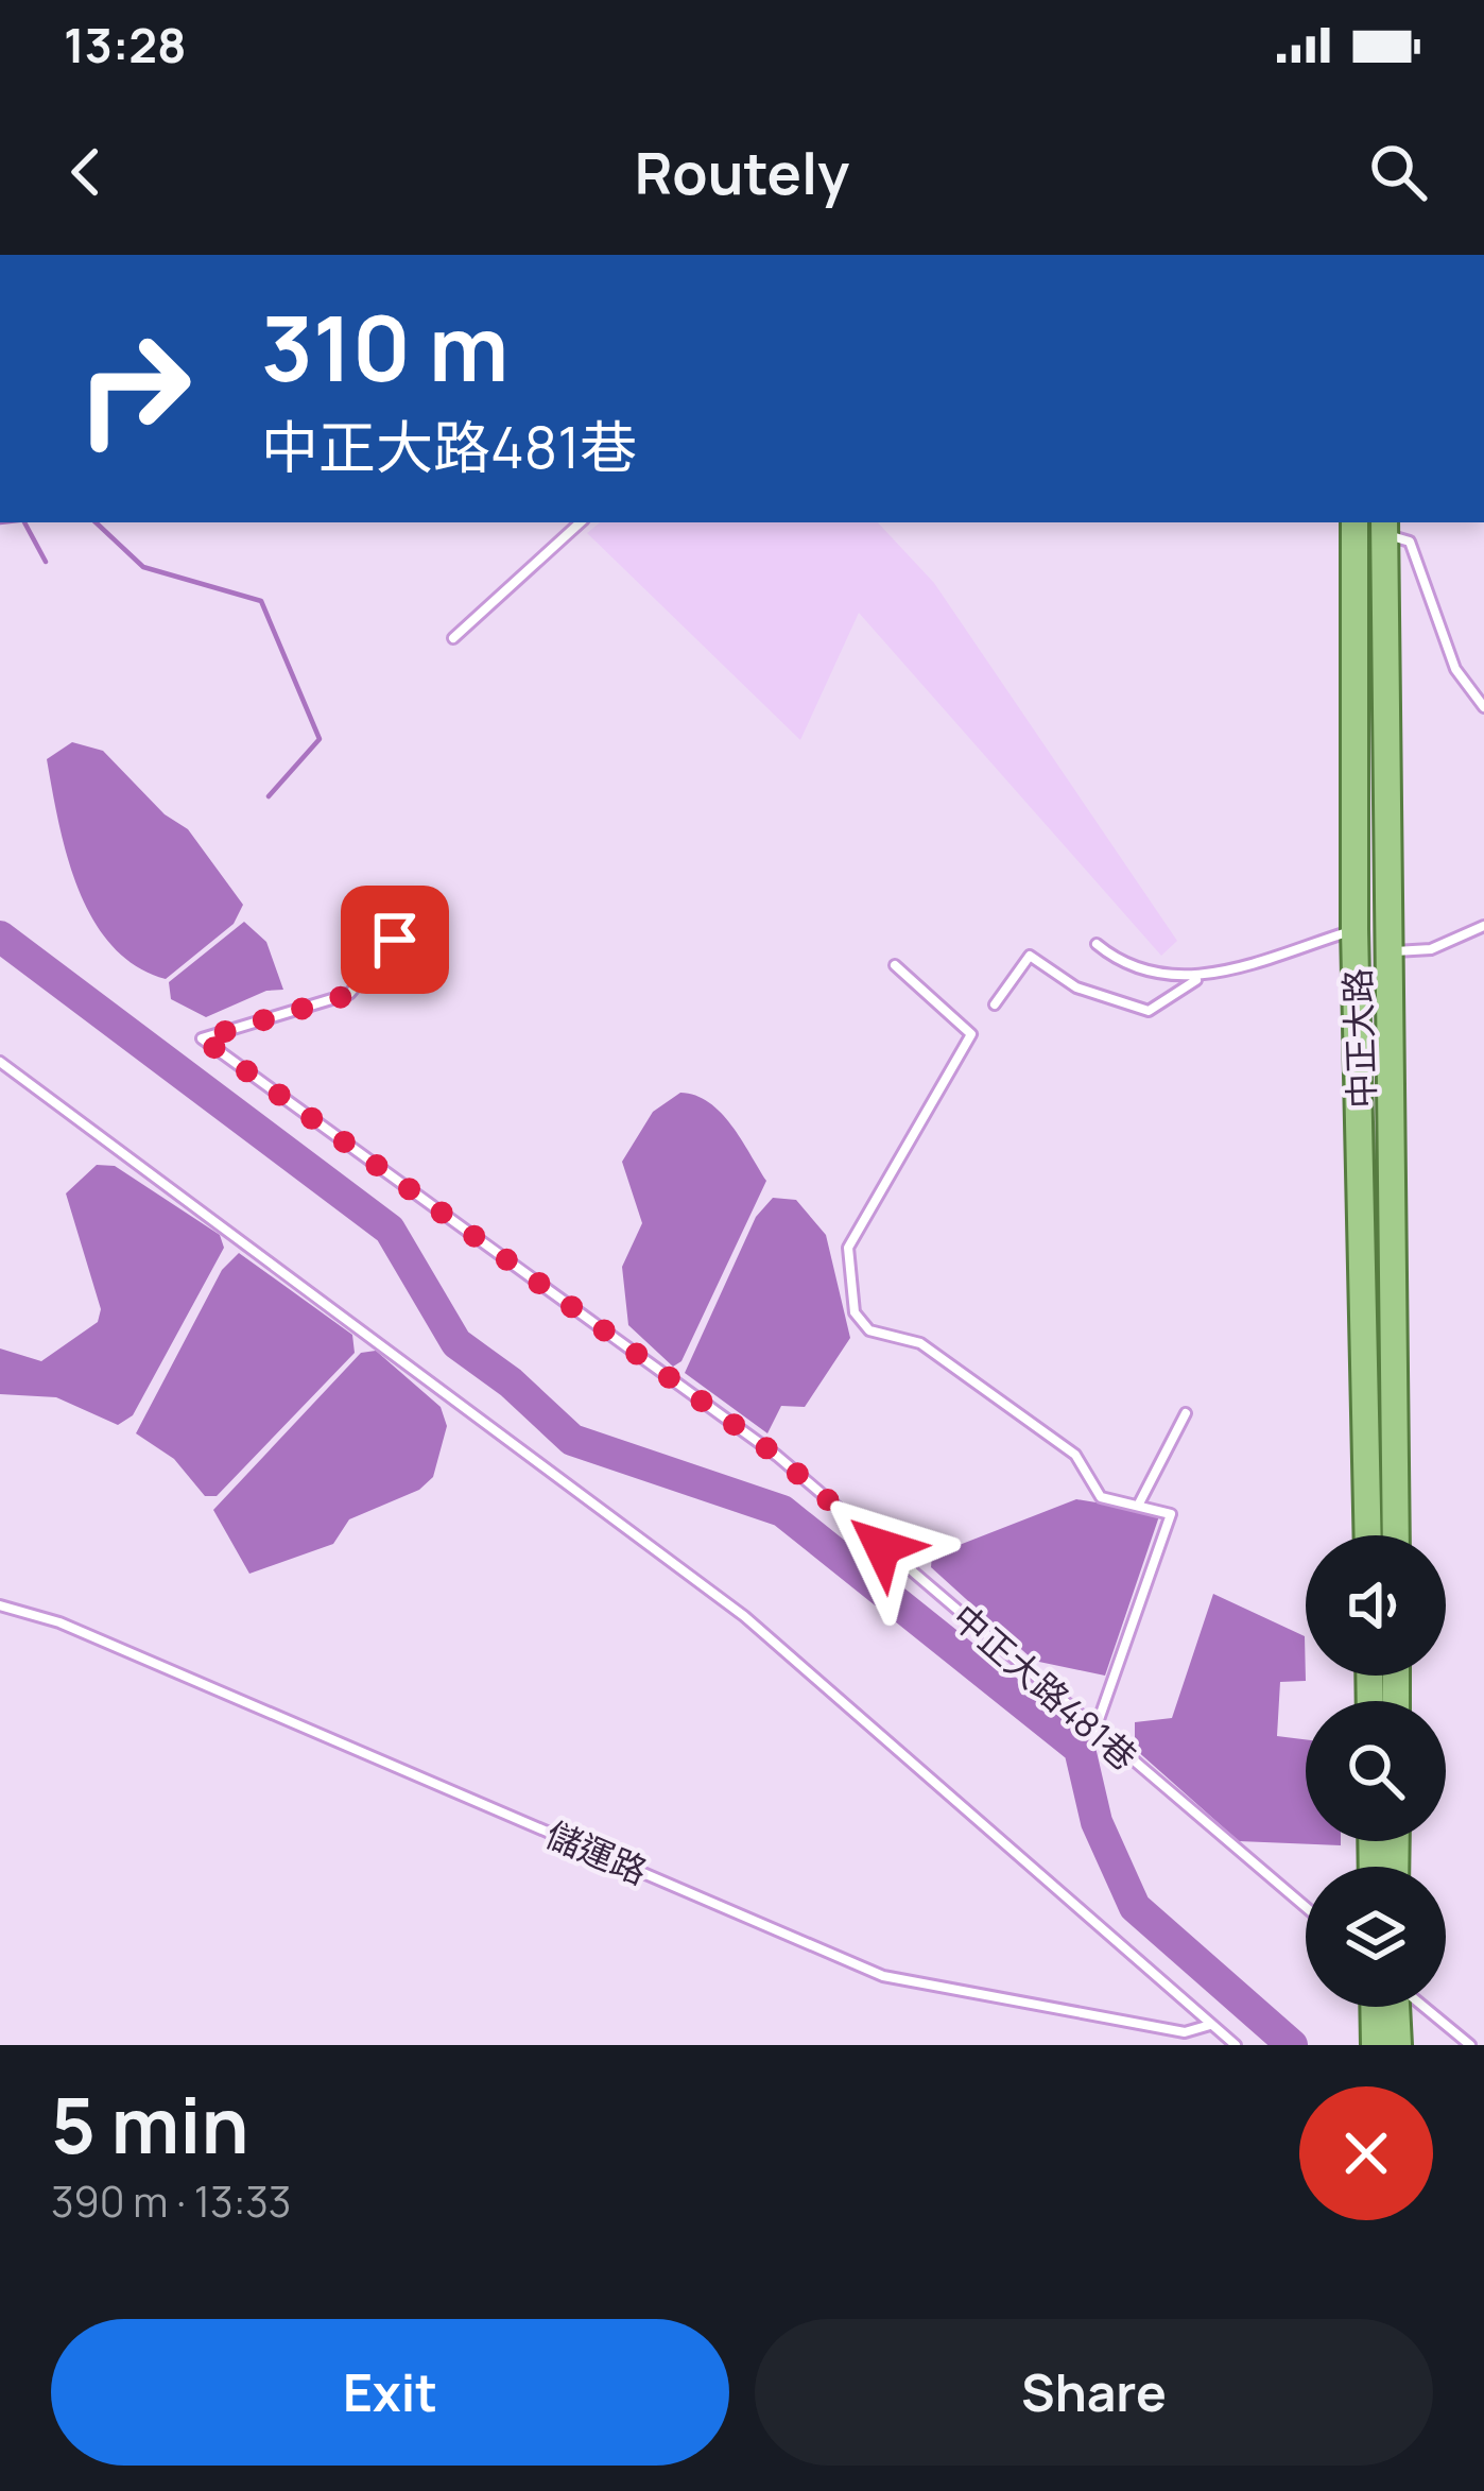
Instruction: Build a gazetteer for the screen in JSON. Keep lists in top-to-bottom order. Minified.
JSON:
{"streets":{"main road":["中正大路"],"lane":["中正大路481巷","儲運路"]},"page":{"status":"13:28","header":"Routely","turn":["310 m","中正大路481巷"],"heading":["5 min","390 m · 13:33"],"buttons":["Exit","Share"]}}
